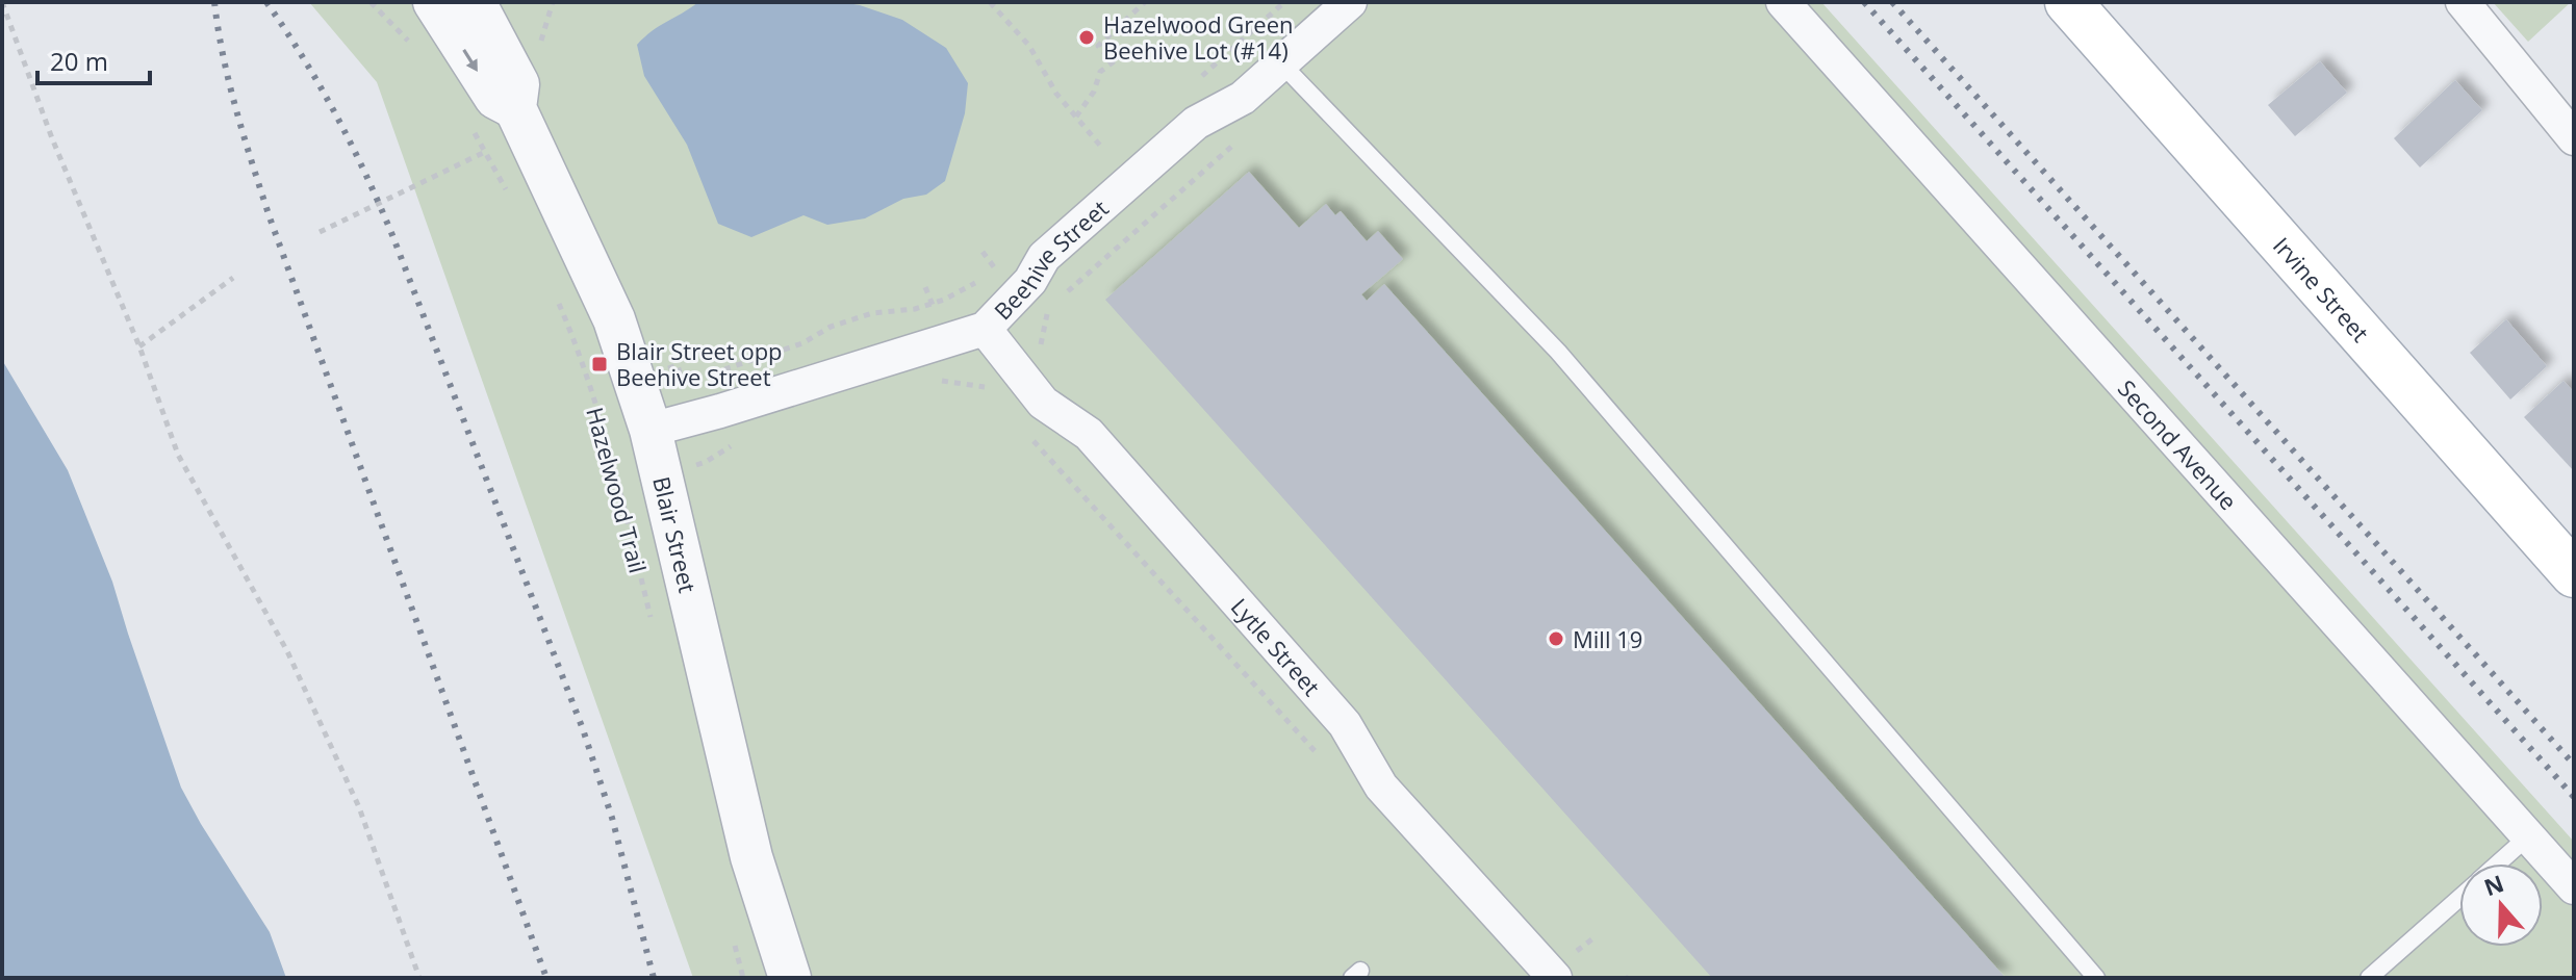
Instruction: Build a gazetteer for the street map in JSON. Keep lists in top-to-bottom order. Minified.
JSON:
{"streets":{"main road":["Irvine Street"],"street":["Beehive Street","Second Avenue","Blair Street","Lytle Street"],"path":["Hazelwood Trail"]},"crossings":[["Beehive Street","Blair Street"],["Beehive Street","Lytle Street"]],"places":{"other":["Hazelwood Green Beehive Lot (#14)","Mill 19"],"transit":["Blair Street opp Beehive Street"]},"scale_bar":"20 m","north":"top"}
